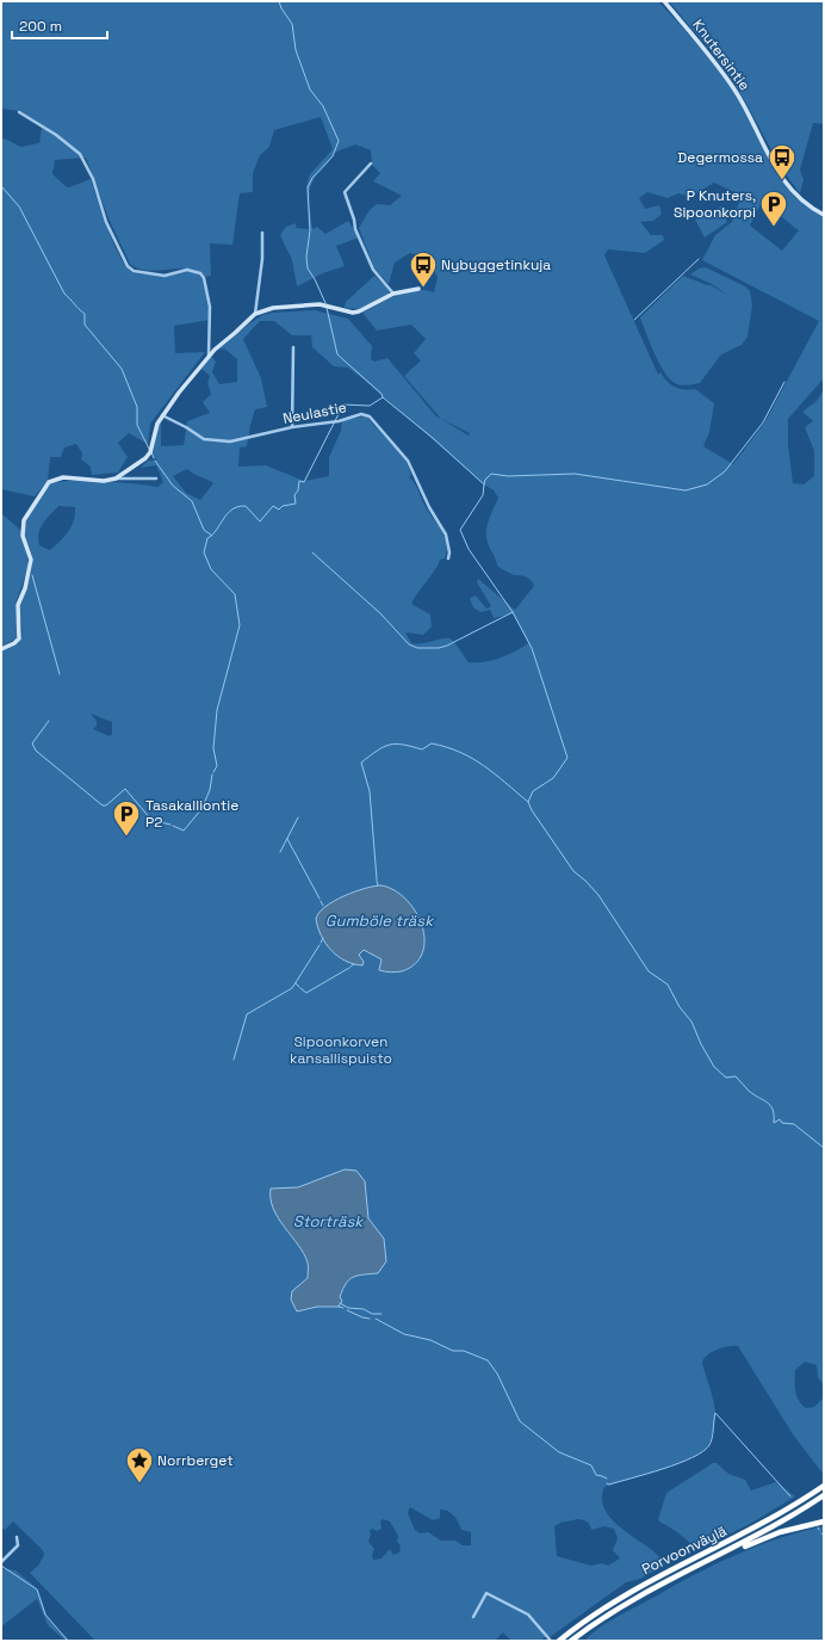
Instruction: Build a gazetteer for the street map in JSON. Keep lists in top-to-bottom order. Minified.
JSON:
{"streets":{"highway":["Porvoonväylä"],"street":["Knutersintie","Neulastie"]},"water":["Gumböle träsk","Storträsk"],"parks":["Sipoonkorven kansallispuisto"],"places":{"bus stop":["Degermossa","Nybyggetinkuja"],"parking":["P Knuters, Sipoonkorpi","Tasakalliontie P2"],"place":["Norrberget"]},"scale_bar":"200 m"}
